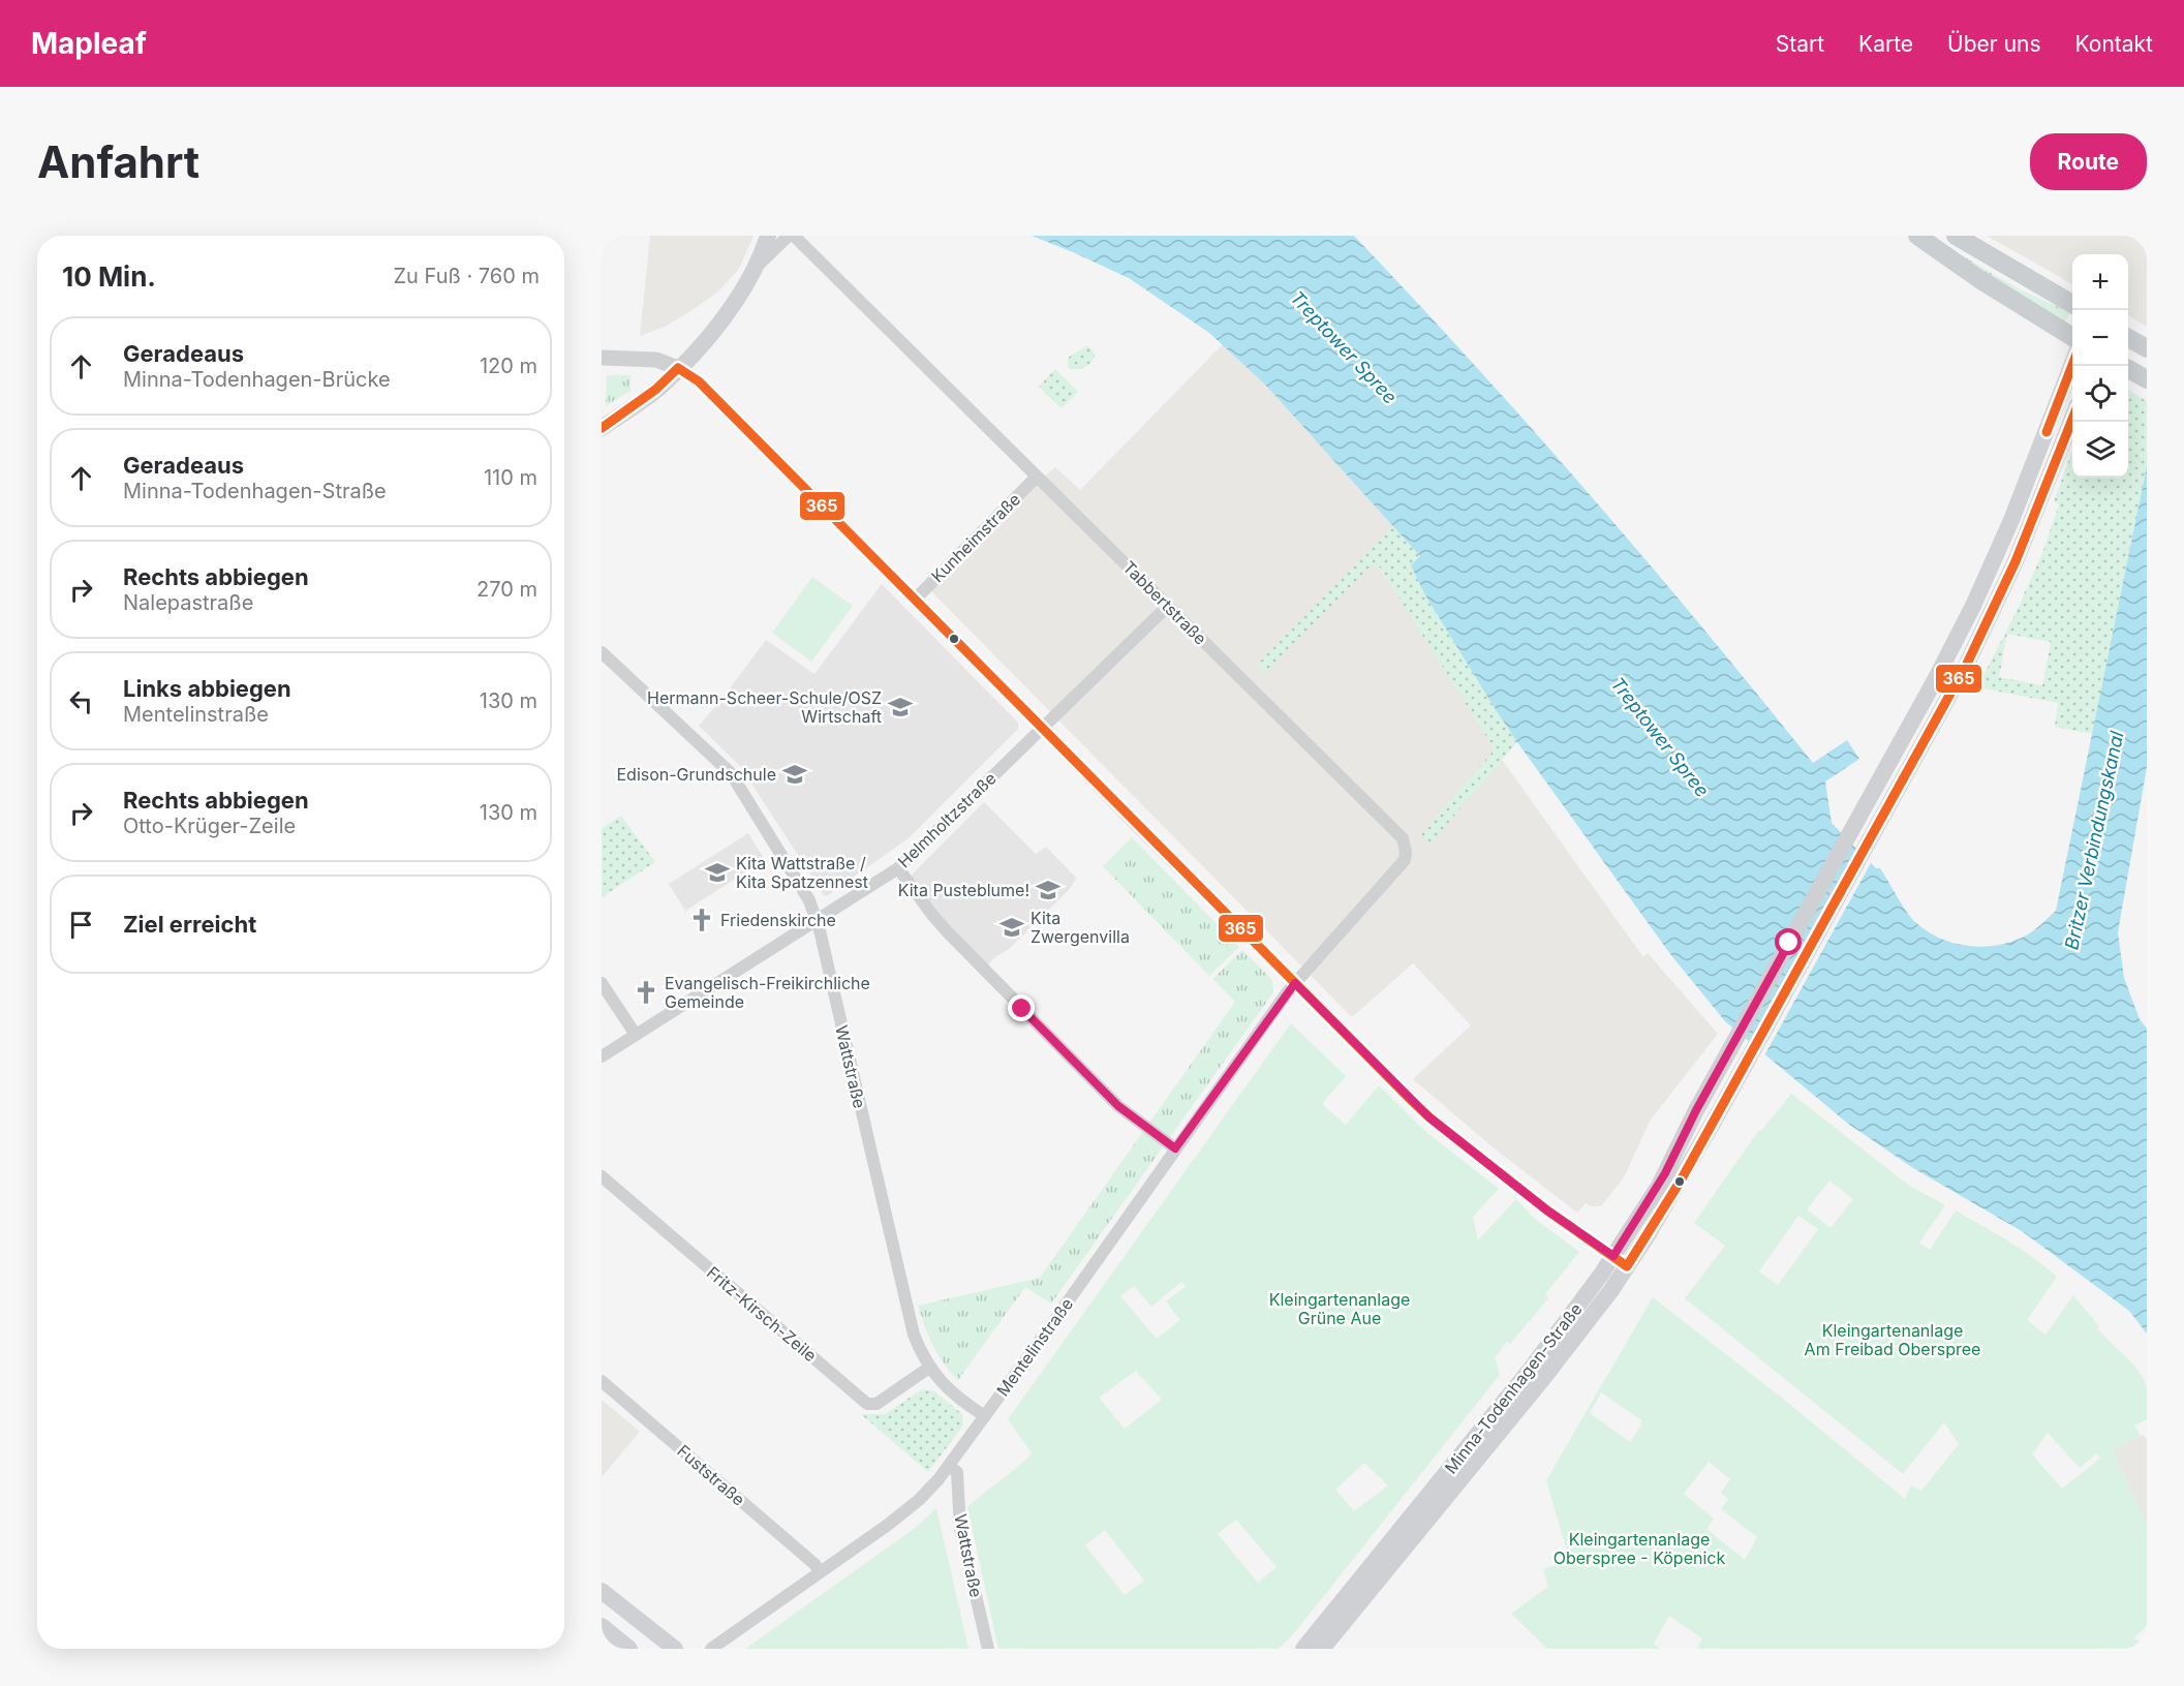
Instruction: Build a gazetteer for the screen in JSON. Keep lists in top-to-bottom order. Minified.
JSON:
{"streets":{"main road":["Minna-Todenhagen-Straße"],"street":["Kunheimstraße","Tabbertstraße","Helmholtzstraße","Wattstraße","Fritz-Kirsch-Zeile","Mentelinstraße","Fuststraße"]},"crossings":[["Kunheimstraße","Tabbertstraße"],["Tabbertstraße","Helmholtzstraße"],["Tabbertstraße","Mentelinstraße"],["Helmholtzstraße","Wattstraße"],["Wattstraße","Fritz-Kirsch-Zeile"],["Wattstraße","Mentelinstraße"],["Mentelinstraße","Fuststraße"]],"water":["Treptower Spree","Britzer Verbindungskanal"],"parks":["Kleingartenanlage Grüne Aue","Kleingartenanlage Am Freibad Oberspree","Kleingartenanlage Oberspree - Köpenick"],"places":{"school or university":["Hermann-Scheer-Schule/OSZ Wirtschaft","Edison-Grundschule","Kita Wattstraße / Kita Spatzennest","Kita Pusteblume!","Kita Zwergenvilla"],"church":["Friedenskirche","Evangelisch-Freikirchliche Gemeinde"]},"lines":["transit line 365"],"page":{"header":"Mapleaf","nav":["Start","Karte","Über uns","Kontakt"],"buttons":"Route","title":"Anfahrt","heading":["10 Min.","Zu Fuß · 760 m"],"map_buttons":["+","−"],"list":[["Geradeaus","Minna-Todenhagen-Brücke","120 m"],["Geradeaus","Minna-Todenhagen-Straße","110 m"],["Rechts abbiegen","Nalepastraße","270 m"],["Links abbiegen","Mentelinstraße","130 m"],["Rechts abbiegen","Otto-Krüger-Zeile","130 m"],"Ziel erreicht"]}}
